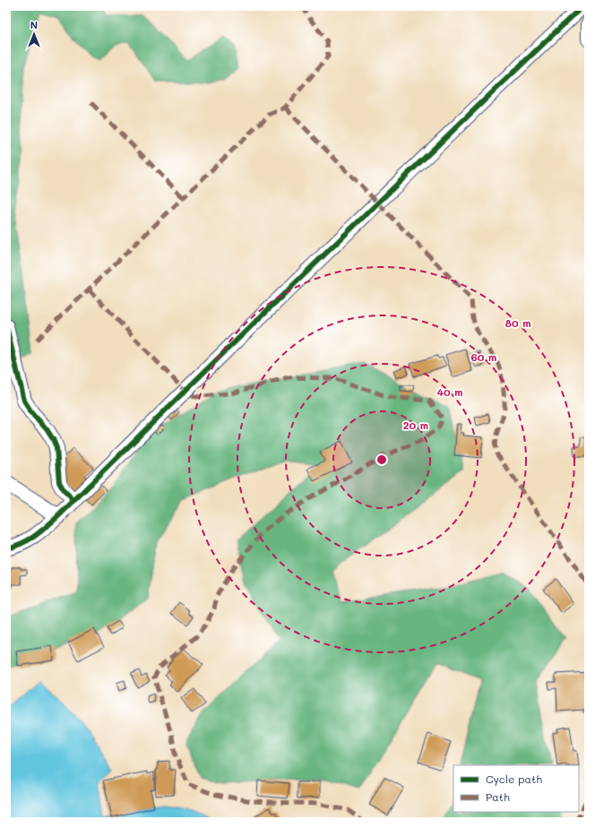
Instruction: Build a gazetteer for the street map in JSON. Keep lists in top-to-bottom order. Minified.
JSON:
{"legend":["Cycle path","Path"],"north":"top","rings":["80 m","60 m","40 m","20 m"]}
